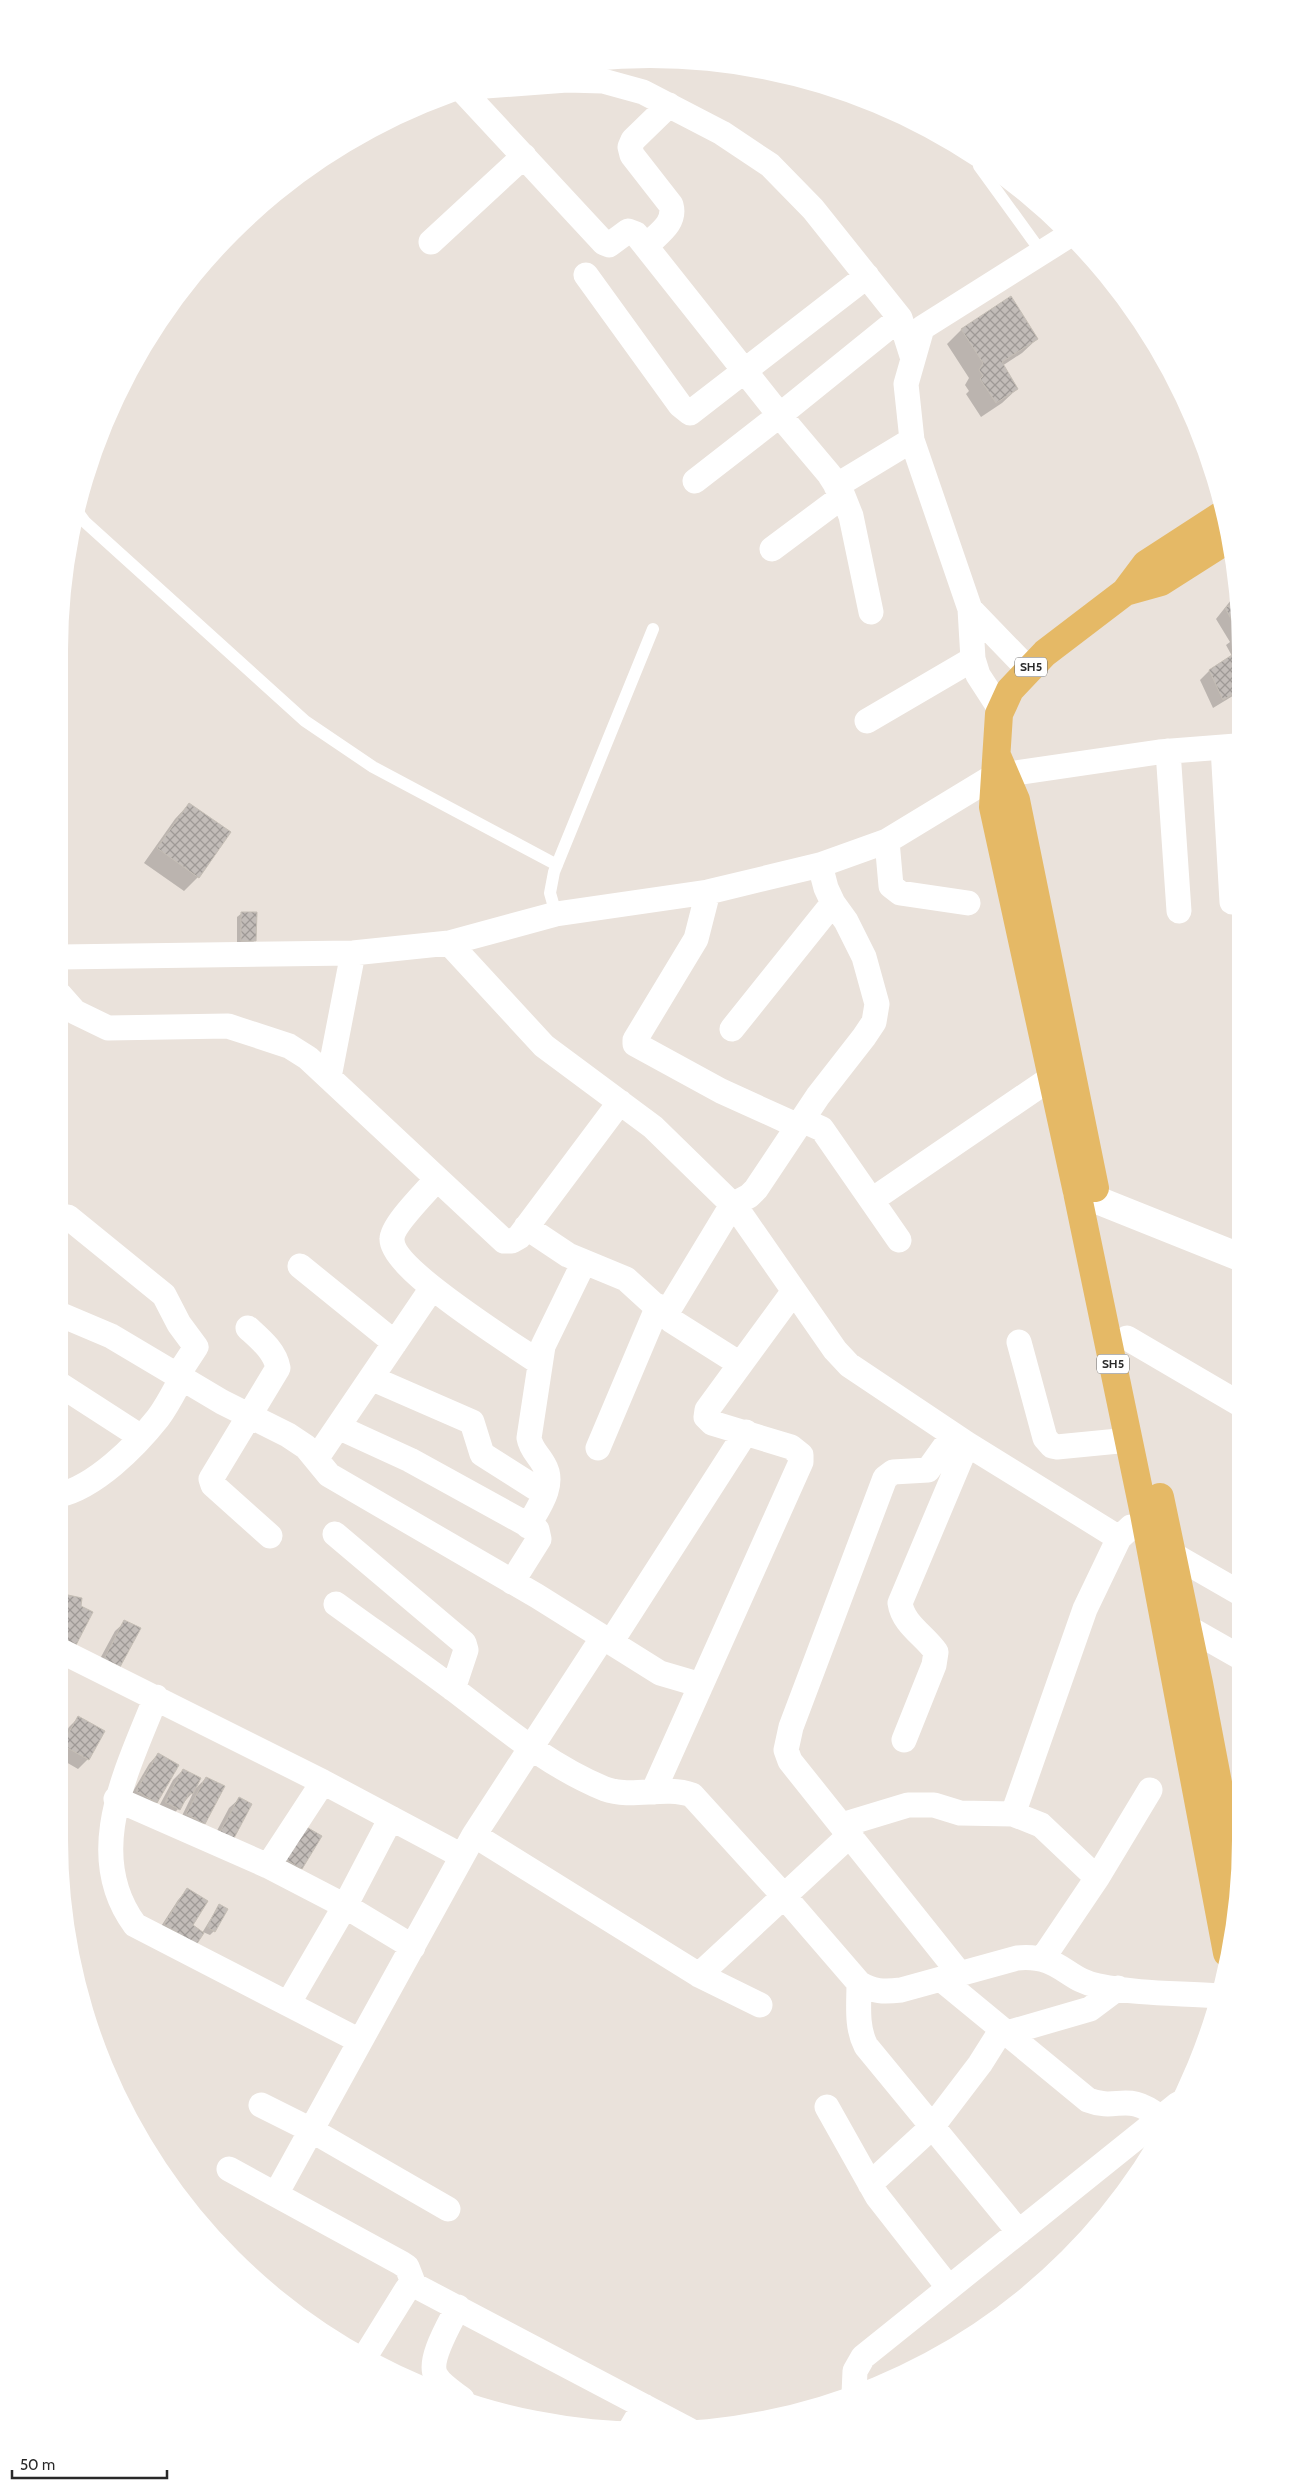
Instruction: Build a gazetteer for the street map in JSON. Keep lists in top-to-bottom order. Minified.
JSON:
{"streets":{"main road":["SH5"]},"scale_bar":"50 m"}
